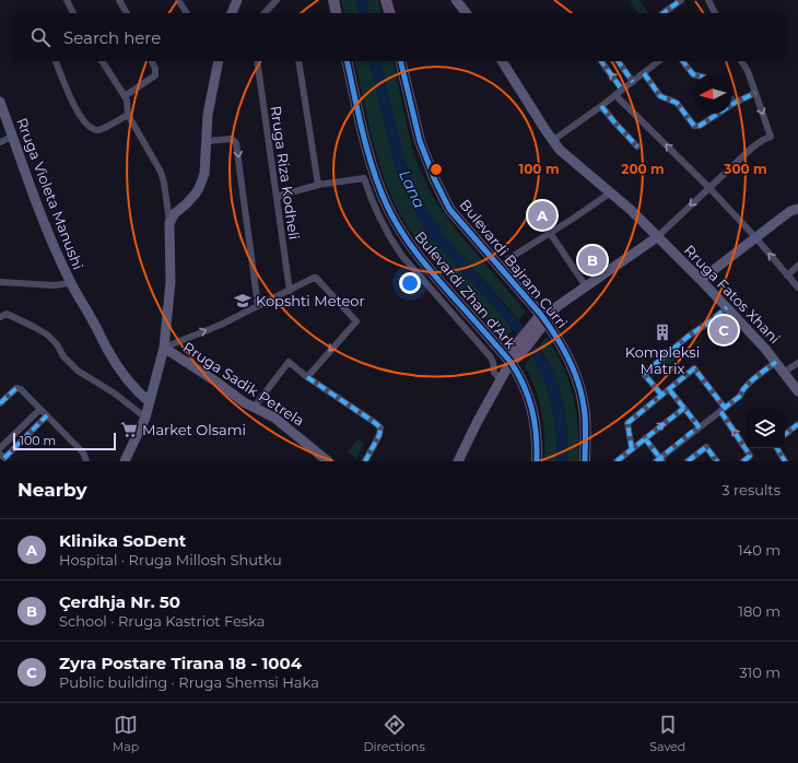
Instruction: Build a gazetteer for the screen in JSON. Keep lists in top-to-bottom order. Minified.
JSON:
{"streets":{"main road":["Rruga Violeta Manushi","Bulevardi Bajram Curri","Bulevardi Zhan d'Ark","Rruga Fatos Xhani","Rruga Sadik Petrela"],"street":["Rruga Riza Kodheli"]},"crossings":[["Rruga Violeta Manushi","Rruga Sadik Petrela"]],"water":["Lana"],"places":{"school or university":["Kopshti Meteor"],"building":["Kompleksi Matrix"],"supermarket":["Market Olsami"]},"scale_bar":"100 m","north":"left","page":{"search":"Search here","pins":["A","B","C"],"scale":"100 m","heading":["Nearby","3 results"],"list":[{"mark":"A","name":"Klinika SoDent","note":"Hospital · Rruga Millosh Shutku","value":"140 m"},{"mark":"B","name":"Çerdhja Nr. 50","note":"School · Rruga Kastriot Feska","value":"180 m"},{"mark":"C","name":"Zyra Postare Tirana 18 - 1004","note":"Public building · Rruga Shemsi Haka","value":"310 m"}],"nav":["Map","Directions","Saved"]},"rings":["100 m","200 m","300 m"]}
